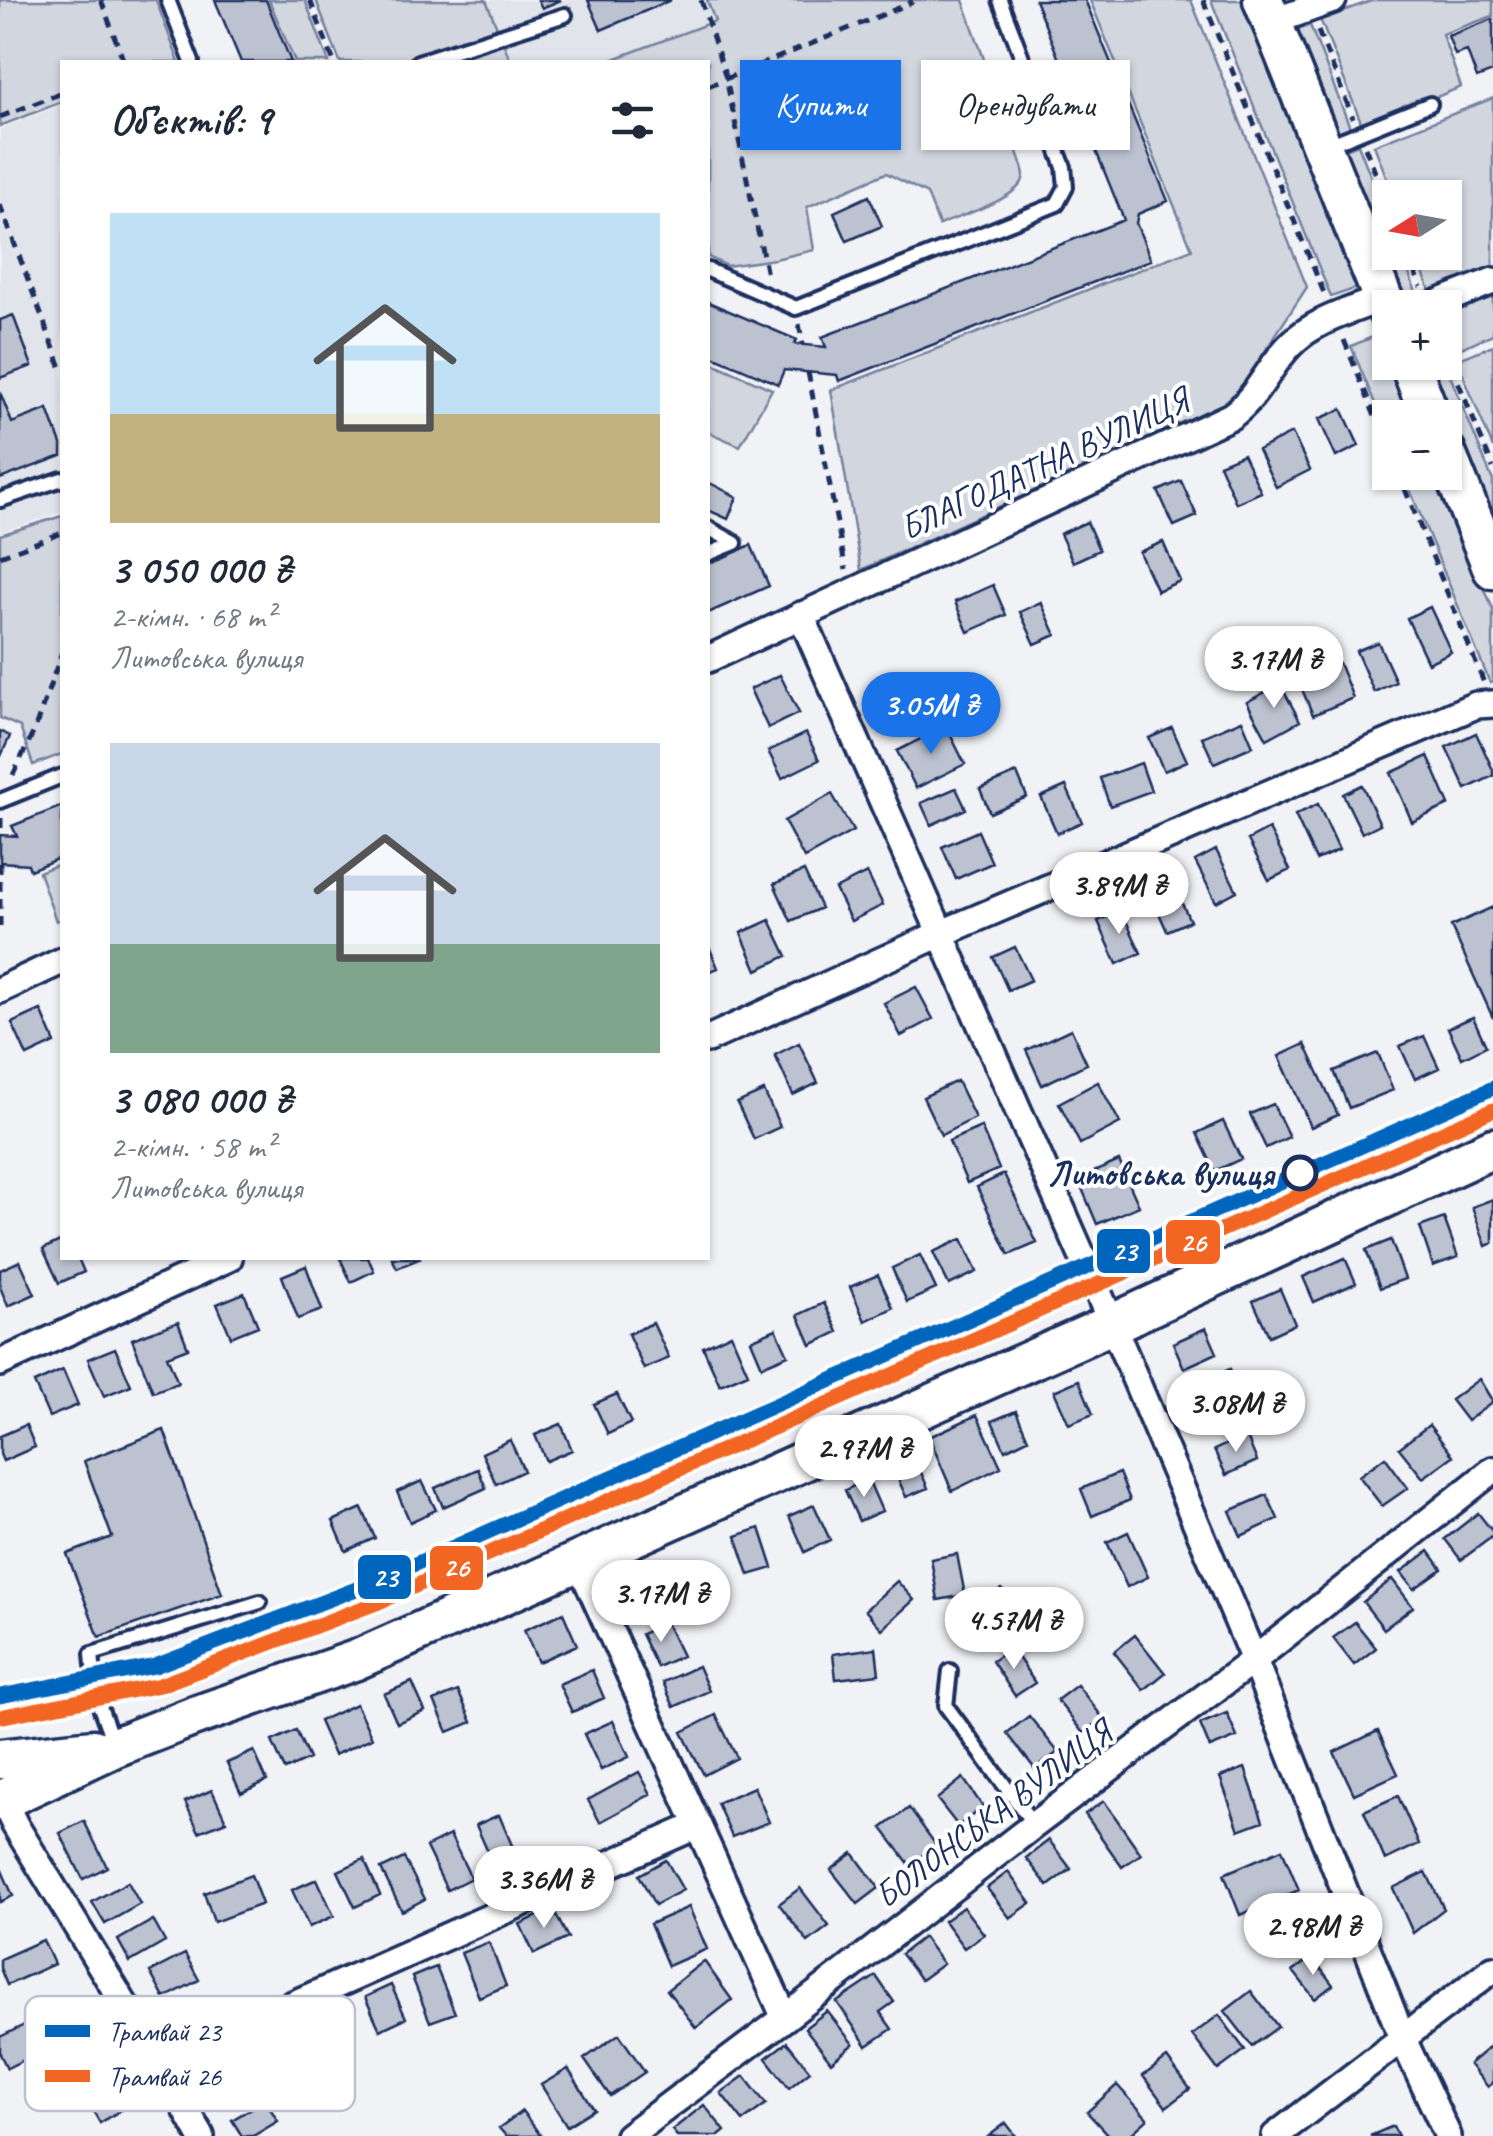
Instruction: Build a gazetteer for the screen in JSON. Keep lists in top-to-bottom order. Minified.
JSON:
{"streets":{"street":["БЛАГОДАТНА ВУЛИЦЯ","БОЛОНСЬКА ВУЛИЦЯ"]},"places":["Литовська вулиця"],"lines":["tram line 23","tram line 26"],"legend":["Трамвай 23","Трамвай 26"],"north":"left","page":{"chip":["Купити","Орендувати"],"heading":"Об’єктів: 9","map_buttons":["+","−"],"list":[{"name":"3 050 000 ₴","note":"2-кімн. · 68 m² · Литовська вулиця"},{"name":"3 080 000 ₴","note":"2-кімн. · 58 m² · Литовська вулиця"}],"price":["3.17M ₴","3.05M ₴","3.89M ₴","3.08M ₴","2.97M ₴","3.17M ₴","4.57M ₴","3.36M ₴","2.98M ₴"]}}
